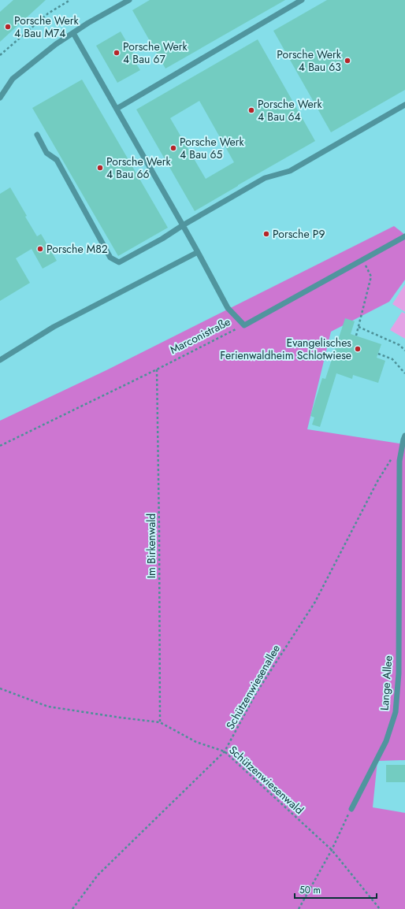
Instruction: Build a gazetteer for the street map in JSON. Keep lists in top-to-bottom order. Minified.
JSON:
{"streets":{"lane":["Marconistraße","Lange Allee"],"path":["Im Birkenwald","Schützenwiesenallee","Schützenwiesenwald"]},"crossings":[["Marconistraße","Im Birkenwald"],["Im Birkenwald","Schützenwiesenwald"],["Schützenwiesenallee","Schützenwiesenwald"]],"places":["Porsche Werk 4 Bau M74","Porsche Werk 4 Bau 67","Porsche Werk 4 Bau 63","Porsche Werk 4 Bau 64","Porsche Werk 4 Bau 65","Porsche Werk 4 Bau 66","Porsche P9","Porsche M82","Evangelisches Ferienwaldheim Schlotwiese"],"scale_bar":"50 m"}
